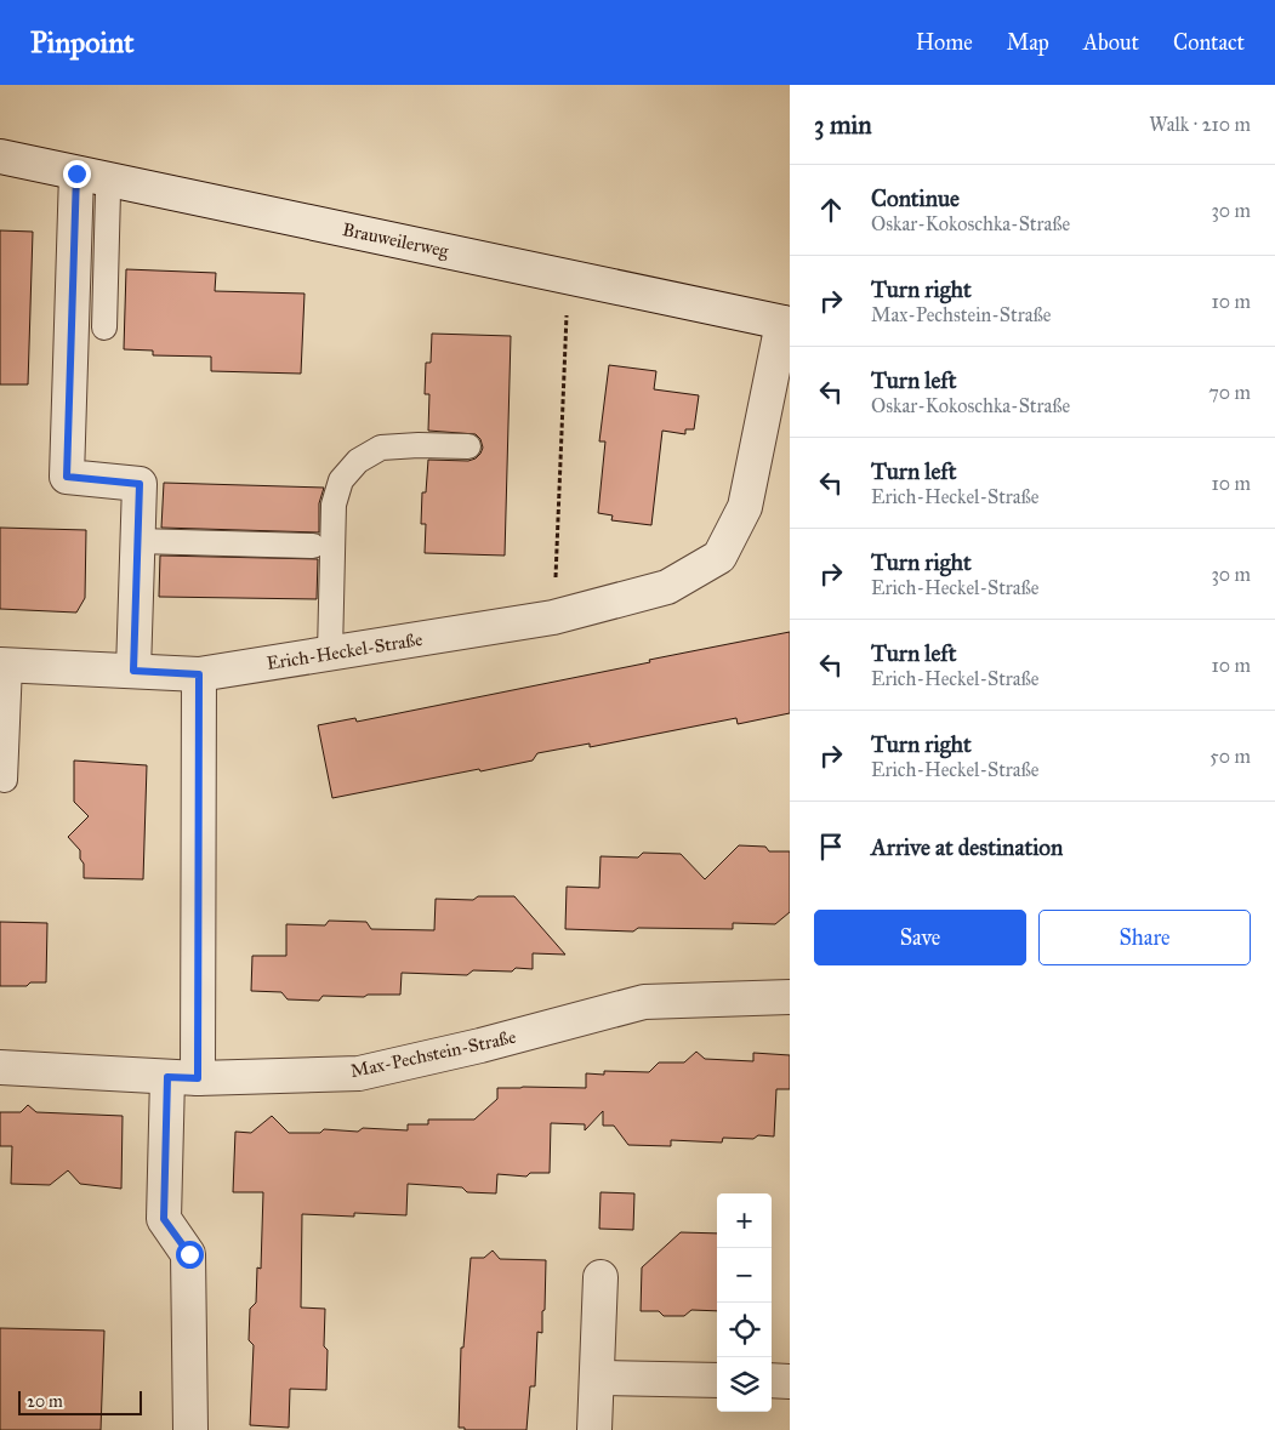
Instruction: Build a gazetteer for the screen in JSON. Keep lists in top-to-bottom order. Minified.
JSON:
{"streets":{"street":["Brauweilerweg","Erich-Heckel-Straße","Max-Pechstein-Straße"]},"crossings":[["Brauweilerweg","Erich-Heckel-Straße"]],"scale_bar":"20 m","page":{"header":"Pinpoint","nav":["Home","Map","About","Contact"],"heading":["3 min","Walk · 210 m"],"list":[["Continue","Oskar-Kokoschka-Straße","30 m"],["Turn right","Max-Pechstein-Straße","10 m"],["Turn left","Oskar-Kokoschka-Straße","70 m"],["Turn left","Erich-Heckel-Straße","10 m"],["Turn right","Erich-Heckel-Straße","30 m"],["Turn left","Erich-Heckel-Straße","10 m"],["Turn right","Erich-Heckel-Straße","50 m"],"Arrive at destination"],"buttons":["Save","Share"],"map_buttons":["+","−"],"scale":"20 m"}}
